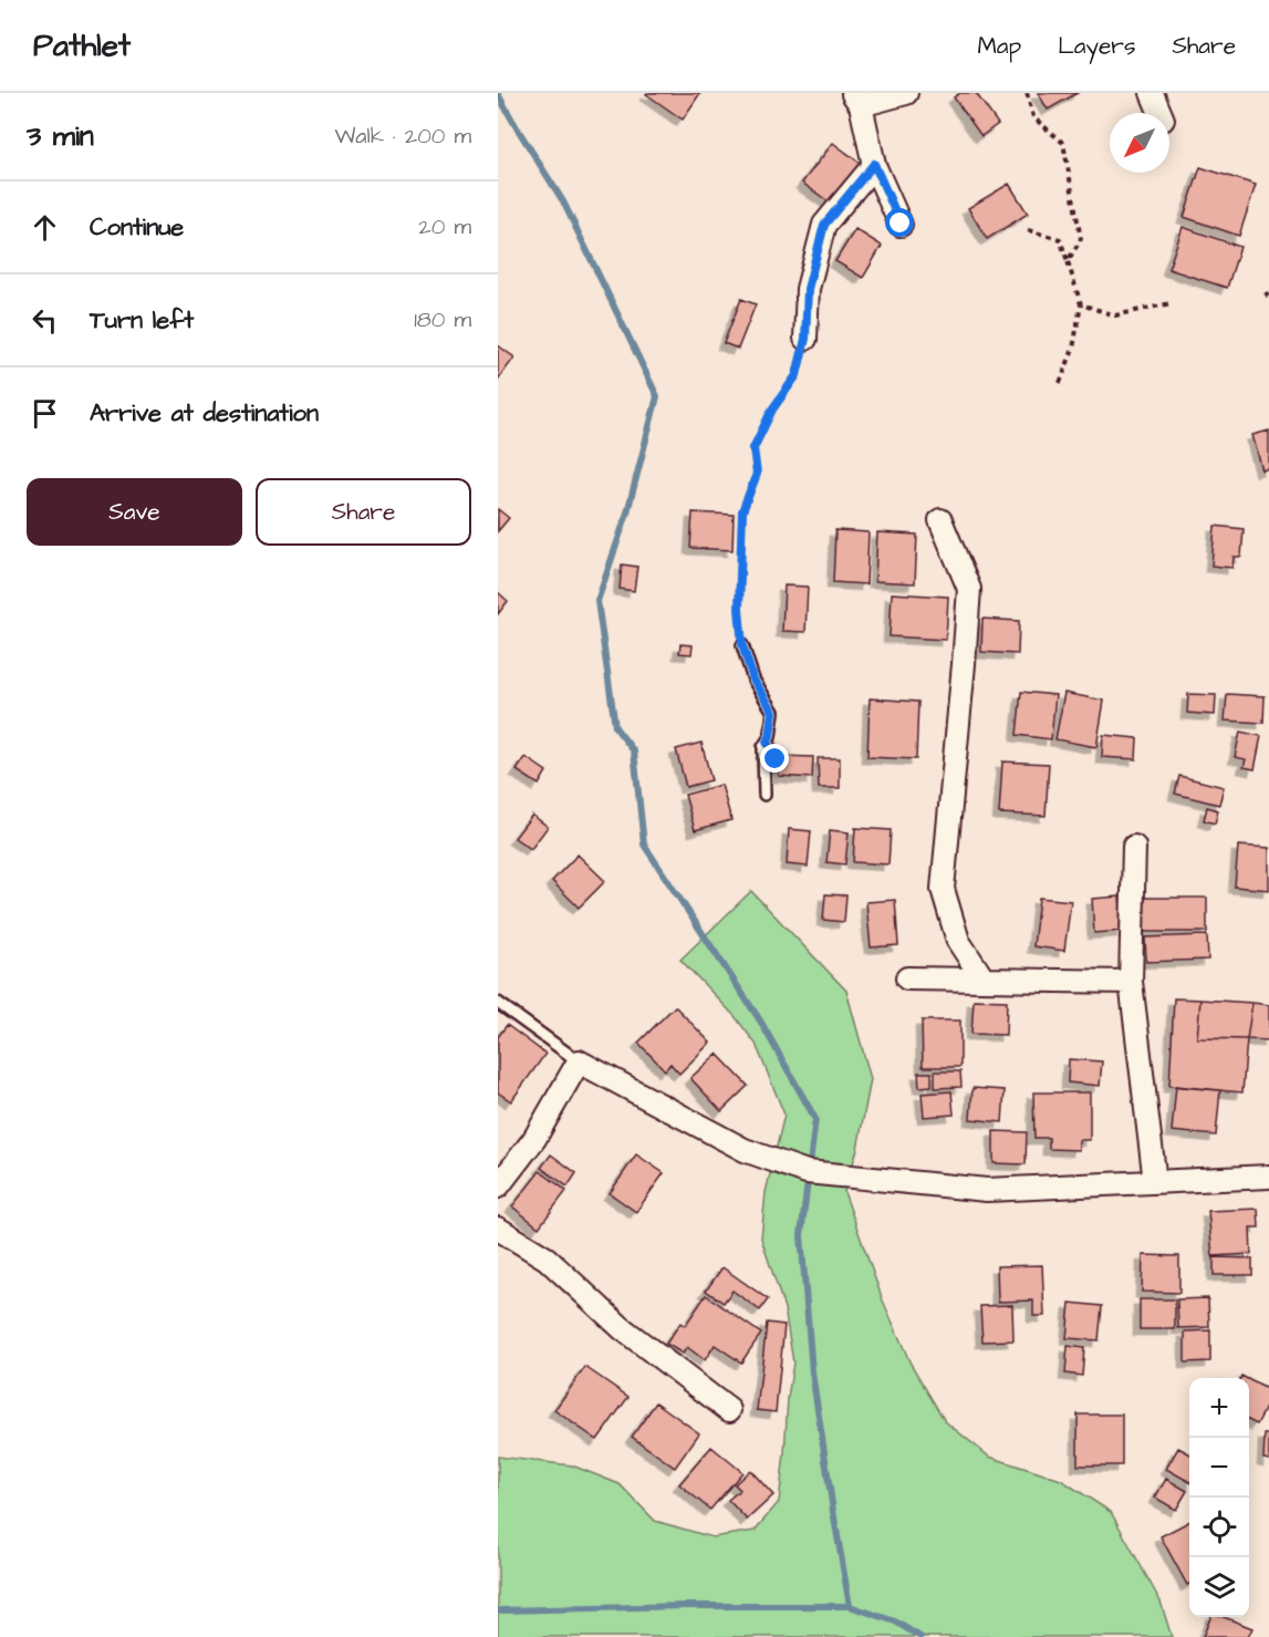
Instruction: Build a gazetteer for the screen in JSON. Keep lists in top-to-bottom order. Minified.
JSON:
{"north":"bottom left","page":{"header":"Pathlet","nav":["Map","Layers","Share"],"heading":["3 min","Walk · 200 m"],"list":[["Continue","20 m"],["Turn left","180 m"],"Arrive at destination"],"buttons":["Save","Share"],"map_buttons":["+","−"]}}
